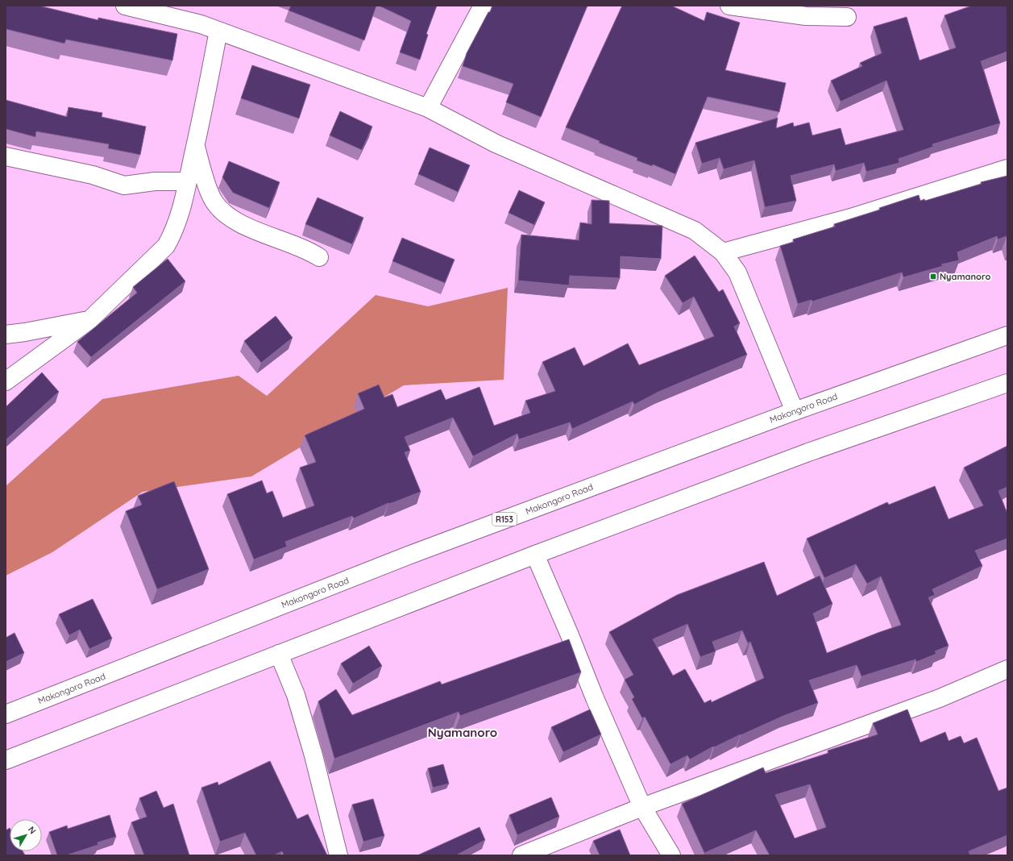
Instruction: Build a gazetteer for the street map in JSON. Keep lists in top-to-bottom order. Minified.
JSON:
{"streets":{"street":["Makongoro Road","R153"]},"districts":["Nyamanoro"],"places":{"transit":["Nyamanoro"]},"north":"top right"}
